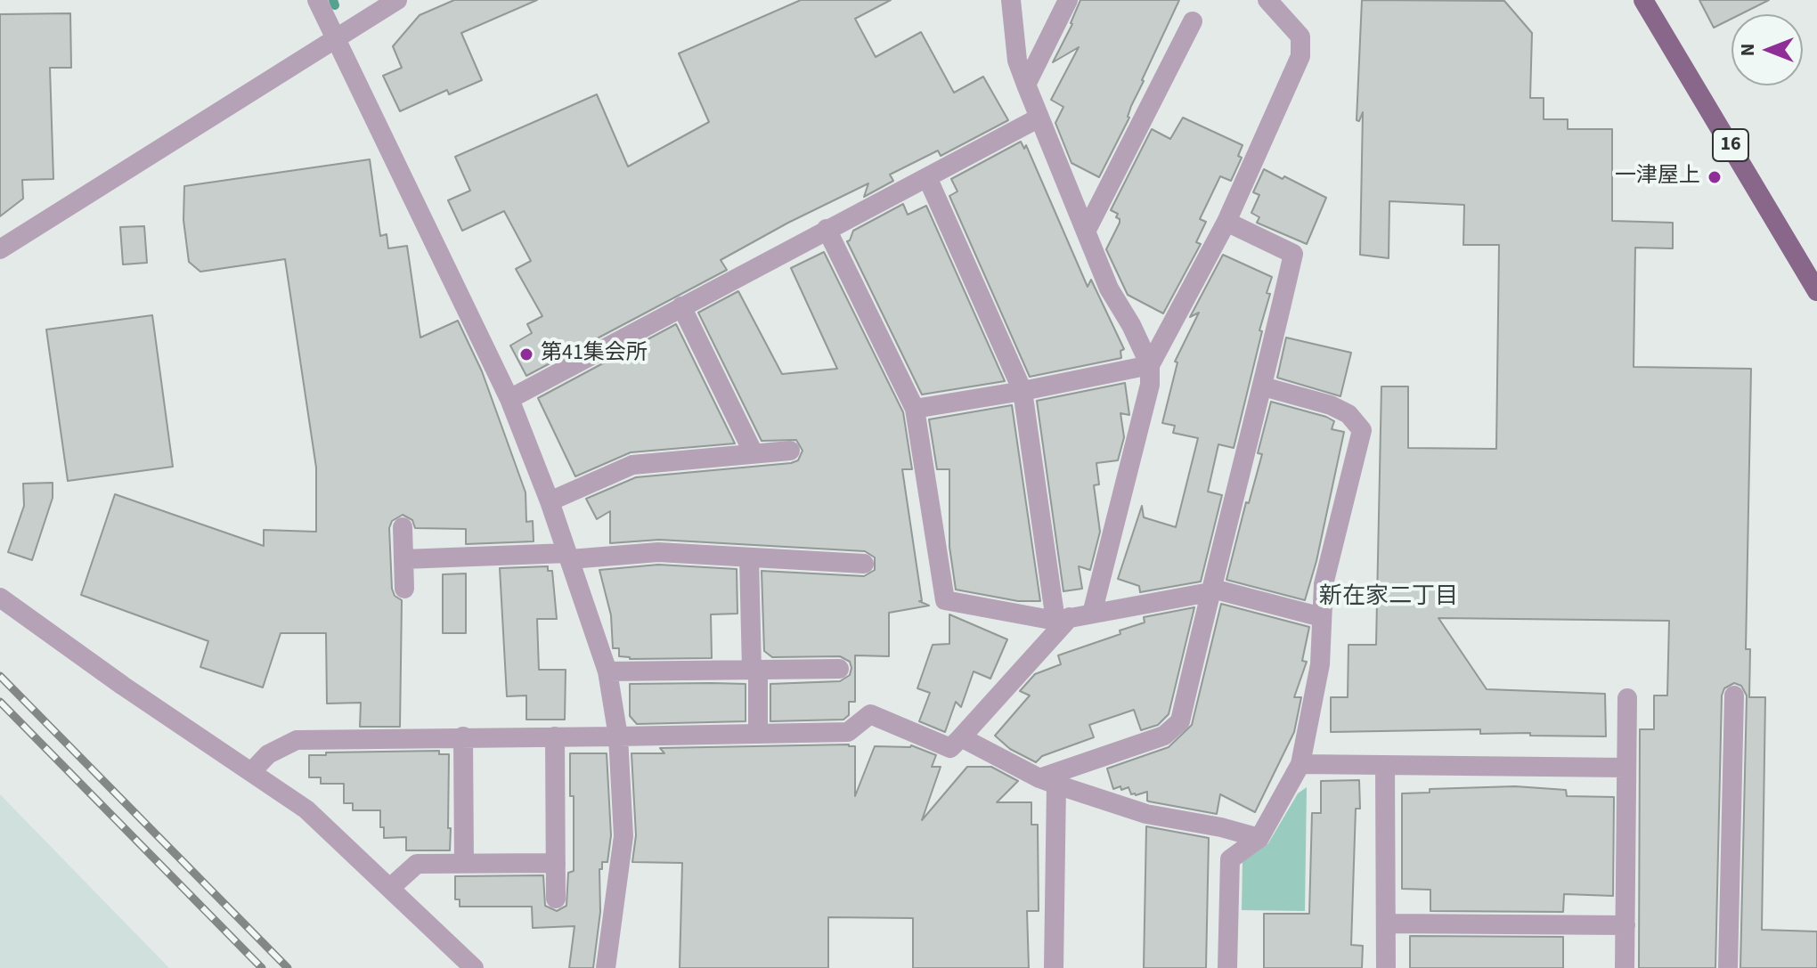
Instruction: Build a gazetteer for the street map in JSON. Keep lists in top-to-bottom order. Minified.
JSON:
{"streets":{"main road":["16"]},"districts":["新在家二丁目"],"places":["一津屋上","第41集会所"],"north":"left"}
